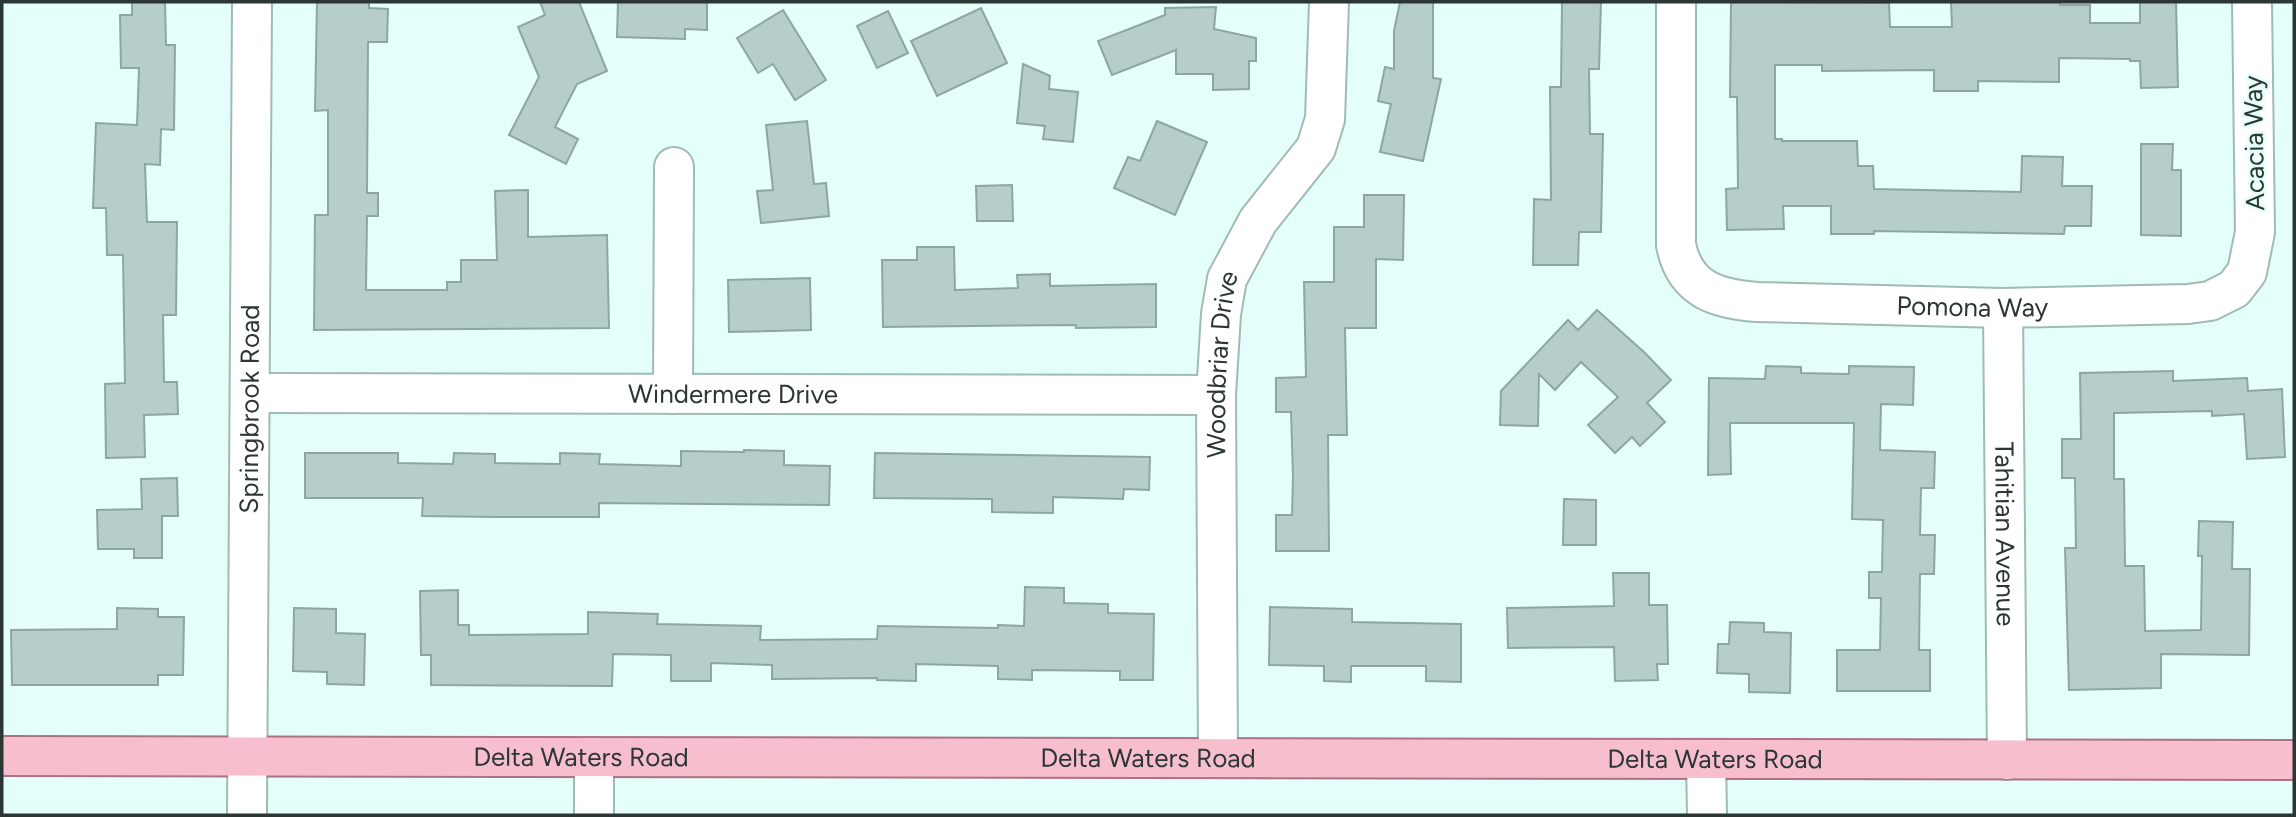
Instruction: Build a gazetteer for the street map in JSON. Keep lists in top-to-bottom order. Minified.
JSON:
{"streets":{"main road":["Delta Waters Road"],"street":["Acacia Way","Pomona Way","Woodbriar Drive","Windermere Drive","Springbrook Road","Tahitian Avenue"]},"crossings":[["Acacia Way","Pomona Way"],["Pomona Way","Tahitian Avenue"],["Woodbriar Drive","Windermere Drive"],["Woodbriar Drive","Delta Waters Road"],["Windermere Drive","Springbrook Road"],["Springbrook Road","Delta Waters Road"],["Tahitian Avenue","Delta Waters Road"]]}
